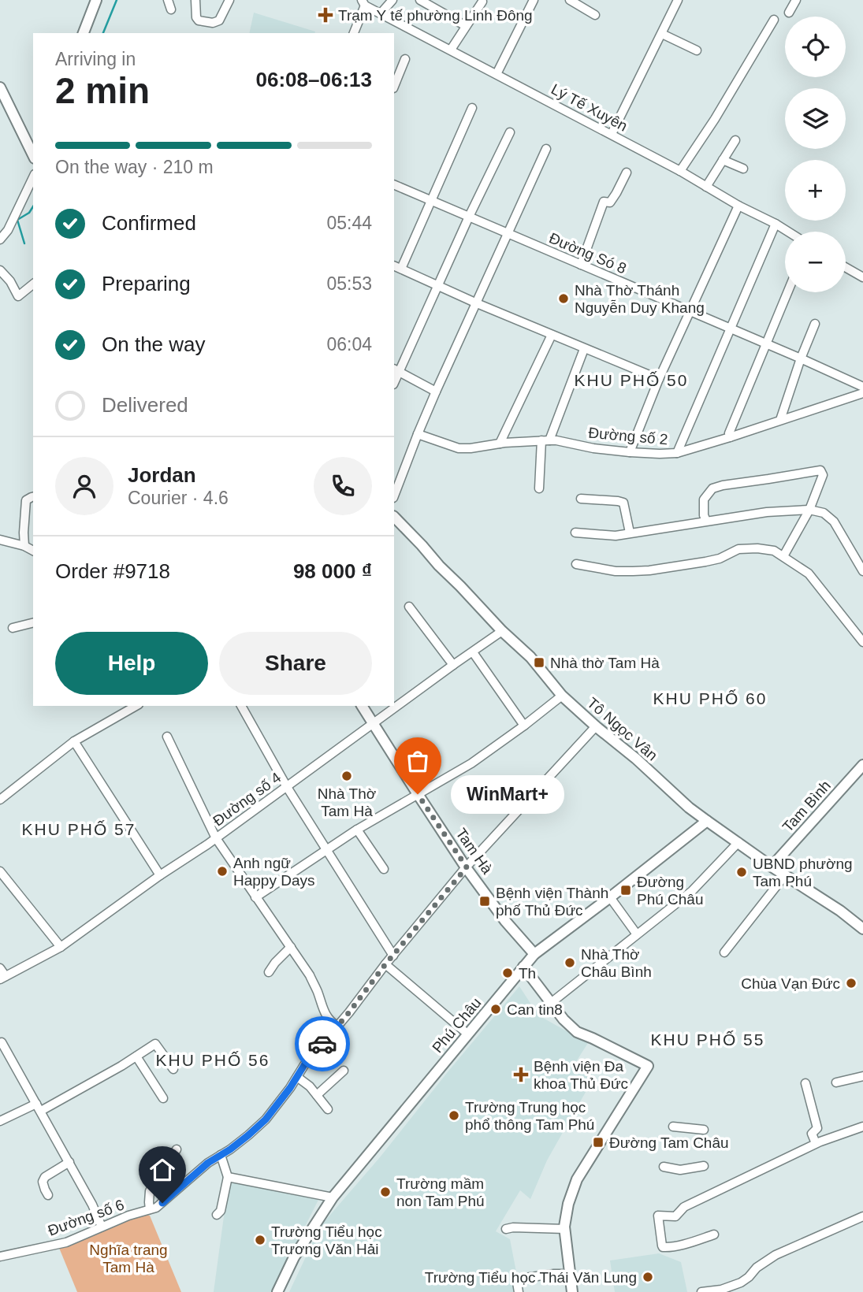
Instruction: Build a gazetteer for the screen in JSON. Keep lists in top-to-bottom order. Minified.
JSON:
{"streets":{"street":["Lý Tế Xuyên","Đường Só 8","Đường số 2","Tô Ngọc Vân","Đường số 4","Tam Bình","Tam Hà","Phú Châu","Đường số 6"]},"crossings":[["Tô Ngọc Vân","Đường số 4"],["Tô Ngọc Vân","Tam Bình"],["Tô Ngọc Vân","Phú Châu"],["Tô Ngọc Vân","Đường số 6"],["Đường số 4","Tam Hà"],["Tam Hà","Phú Châu"],["Tam Hà","Đường số 6"]],"districts":["KHU PHỐ 50","KHU PHỐ 60","KHU PHỐ 57","KHU PHỐ 55","KHU PHỐ 56"],"parks":["Nghĩa trang Tam Hà"],"places":{"health":["Trạm Y tế phường Linh Đông","Bệnh viện Đa khoa Thủ Đức"],"other":["Nhà Thờ Thánh Nguyễn Duy Khang","Nhà Thờ Tam Hà","WinMart+","Anh ngữ Happy Days","UBND phường Tam Phú","Nhà Thờ Châu Bình","Th","Chùa Vạn Đức","Can tin8","Trường Trung học phổ thông Tam Phú","Trường mầm non Tam Phú","Trường Tiểu học Trương Văn Hải","Trường Tiểu học Thái Văn Lung"],"transit":["Nhà thờ Tam Hà","Đường Phú Châu","Bệnh viện Thành phố Thủ Đức","Đường Tam Châu"]},"page":{"map_buttons":["+","−"],"heading":["2 min","Arriving in","06:08–06:13"],"panel":["Jordan","Courier · 4.6","Order #9718","98 000 ₫"],"bar":"On the way · 210 m","list":[["Confirmed","05:44"],["Preparing","05:53"],["On the way","06:04"],"Delivered"],"buttons":["Help","Share"],"bubble":"WinMart+"}}
